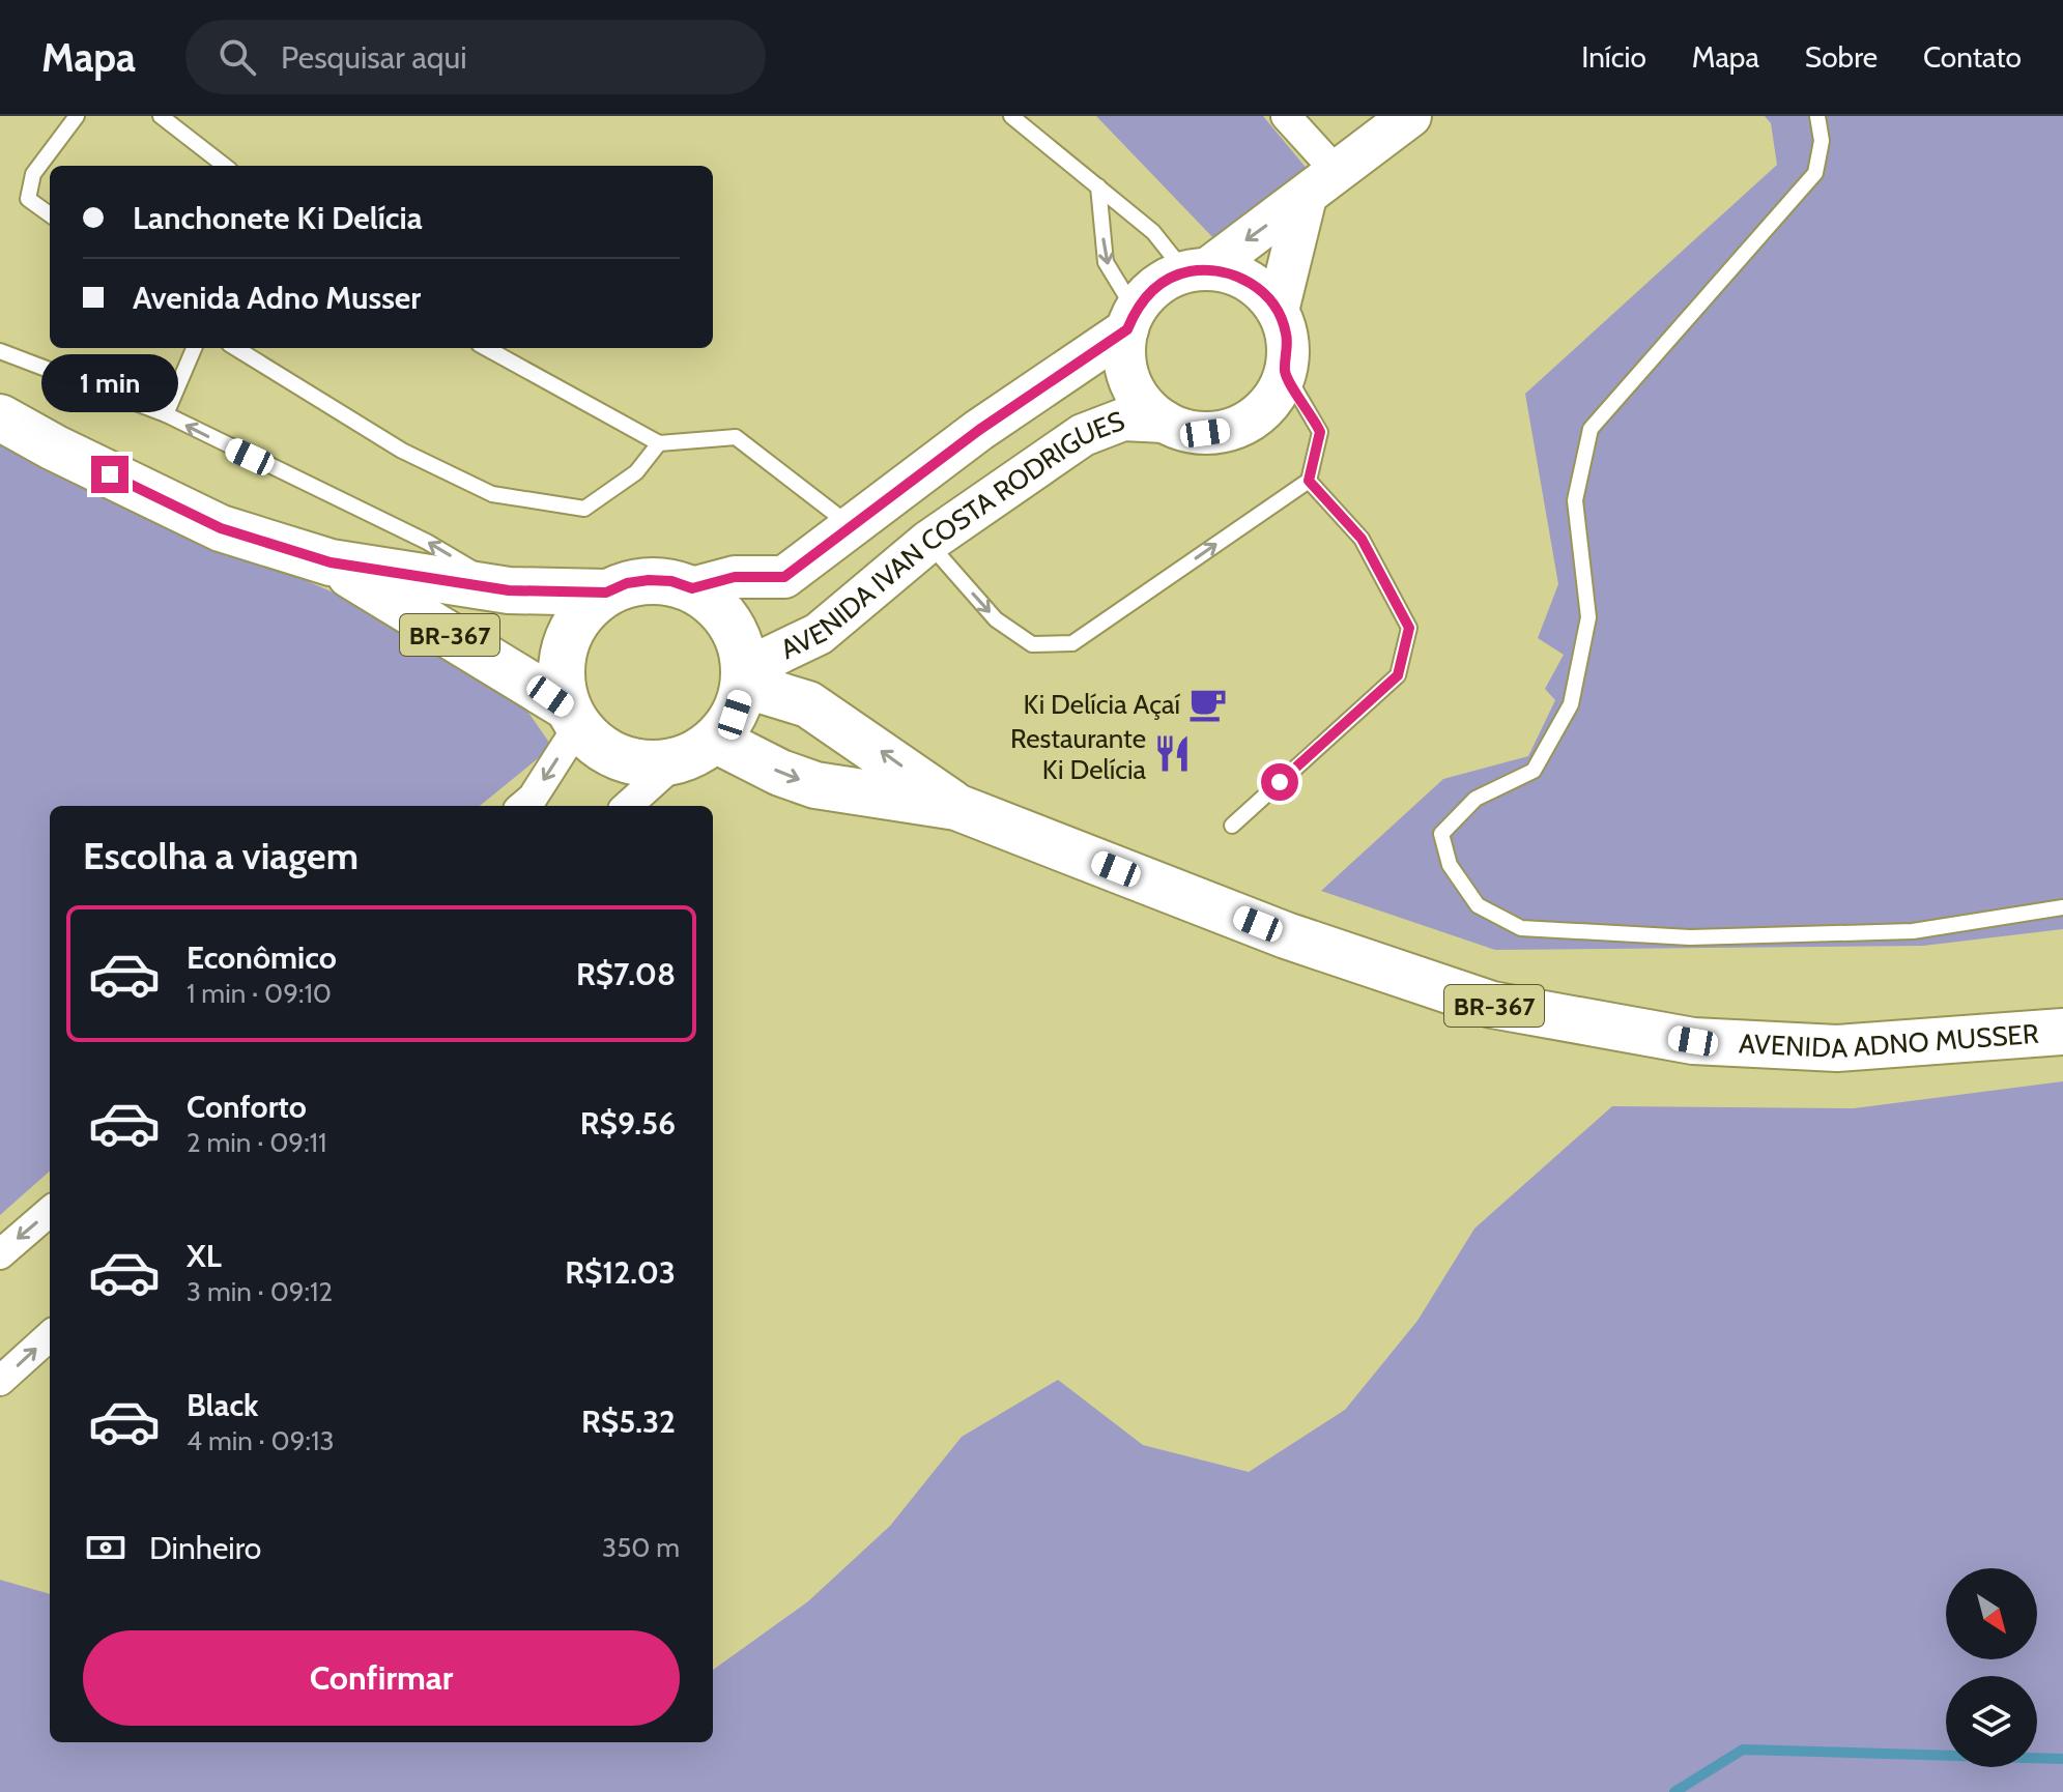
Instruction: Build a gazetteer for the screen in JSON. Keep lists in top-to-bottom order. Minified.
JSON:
{"streets":{"main road":["AVENIDA IVAN COSTA RODRIGUES","BR-367","AVENIDA ADNO MUSSER"]},"crossings":[["AVENIDA IVAN COSTA RODRIGUES","BR-367"],["AVENIDA IVAN COSTA RODRIGUES","AVENIDA ADNO MUSSER"],["BR-367","AVENIDA ADNO MUSSER"]],"places":{"cafe":["Ki Delícia Açaí"],"restaurant":["Restaurante Ki Delícia"]},"north":"bottom right","page":{"header":"Mapa","search":"Pesquisar aqui","nav":["Início","Mapa","Sobre","Contato"],"banner":["Lanchonete Ki Delícia","Avenida Adno Musser"],"bubble":"1 min","heading":"Escolha a viagem","list":[{"name":"Econômico","note":"1 min · 09:10","value":"R$7.08"},{"name":"Conforto","note":"2 min · 09:11","value":"R$9.56"},{"name":"XL","note":"3 min · 09:12","value":"R$12.03"},{"name":"Black","note":"4 min · 09:13","value":"R$5.32"}],"pay":["Dinheiro","350 m"],"buttons":"Confirmar"}}
